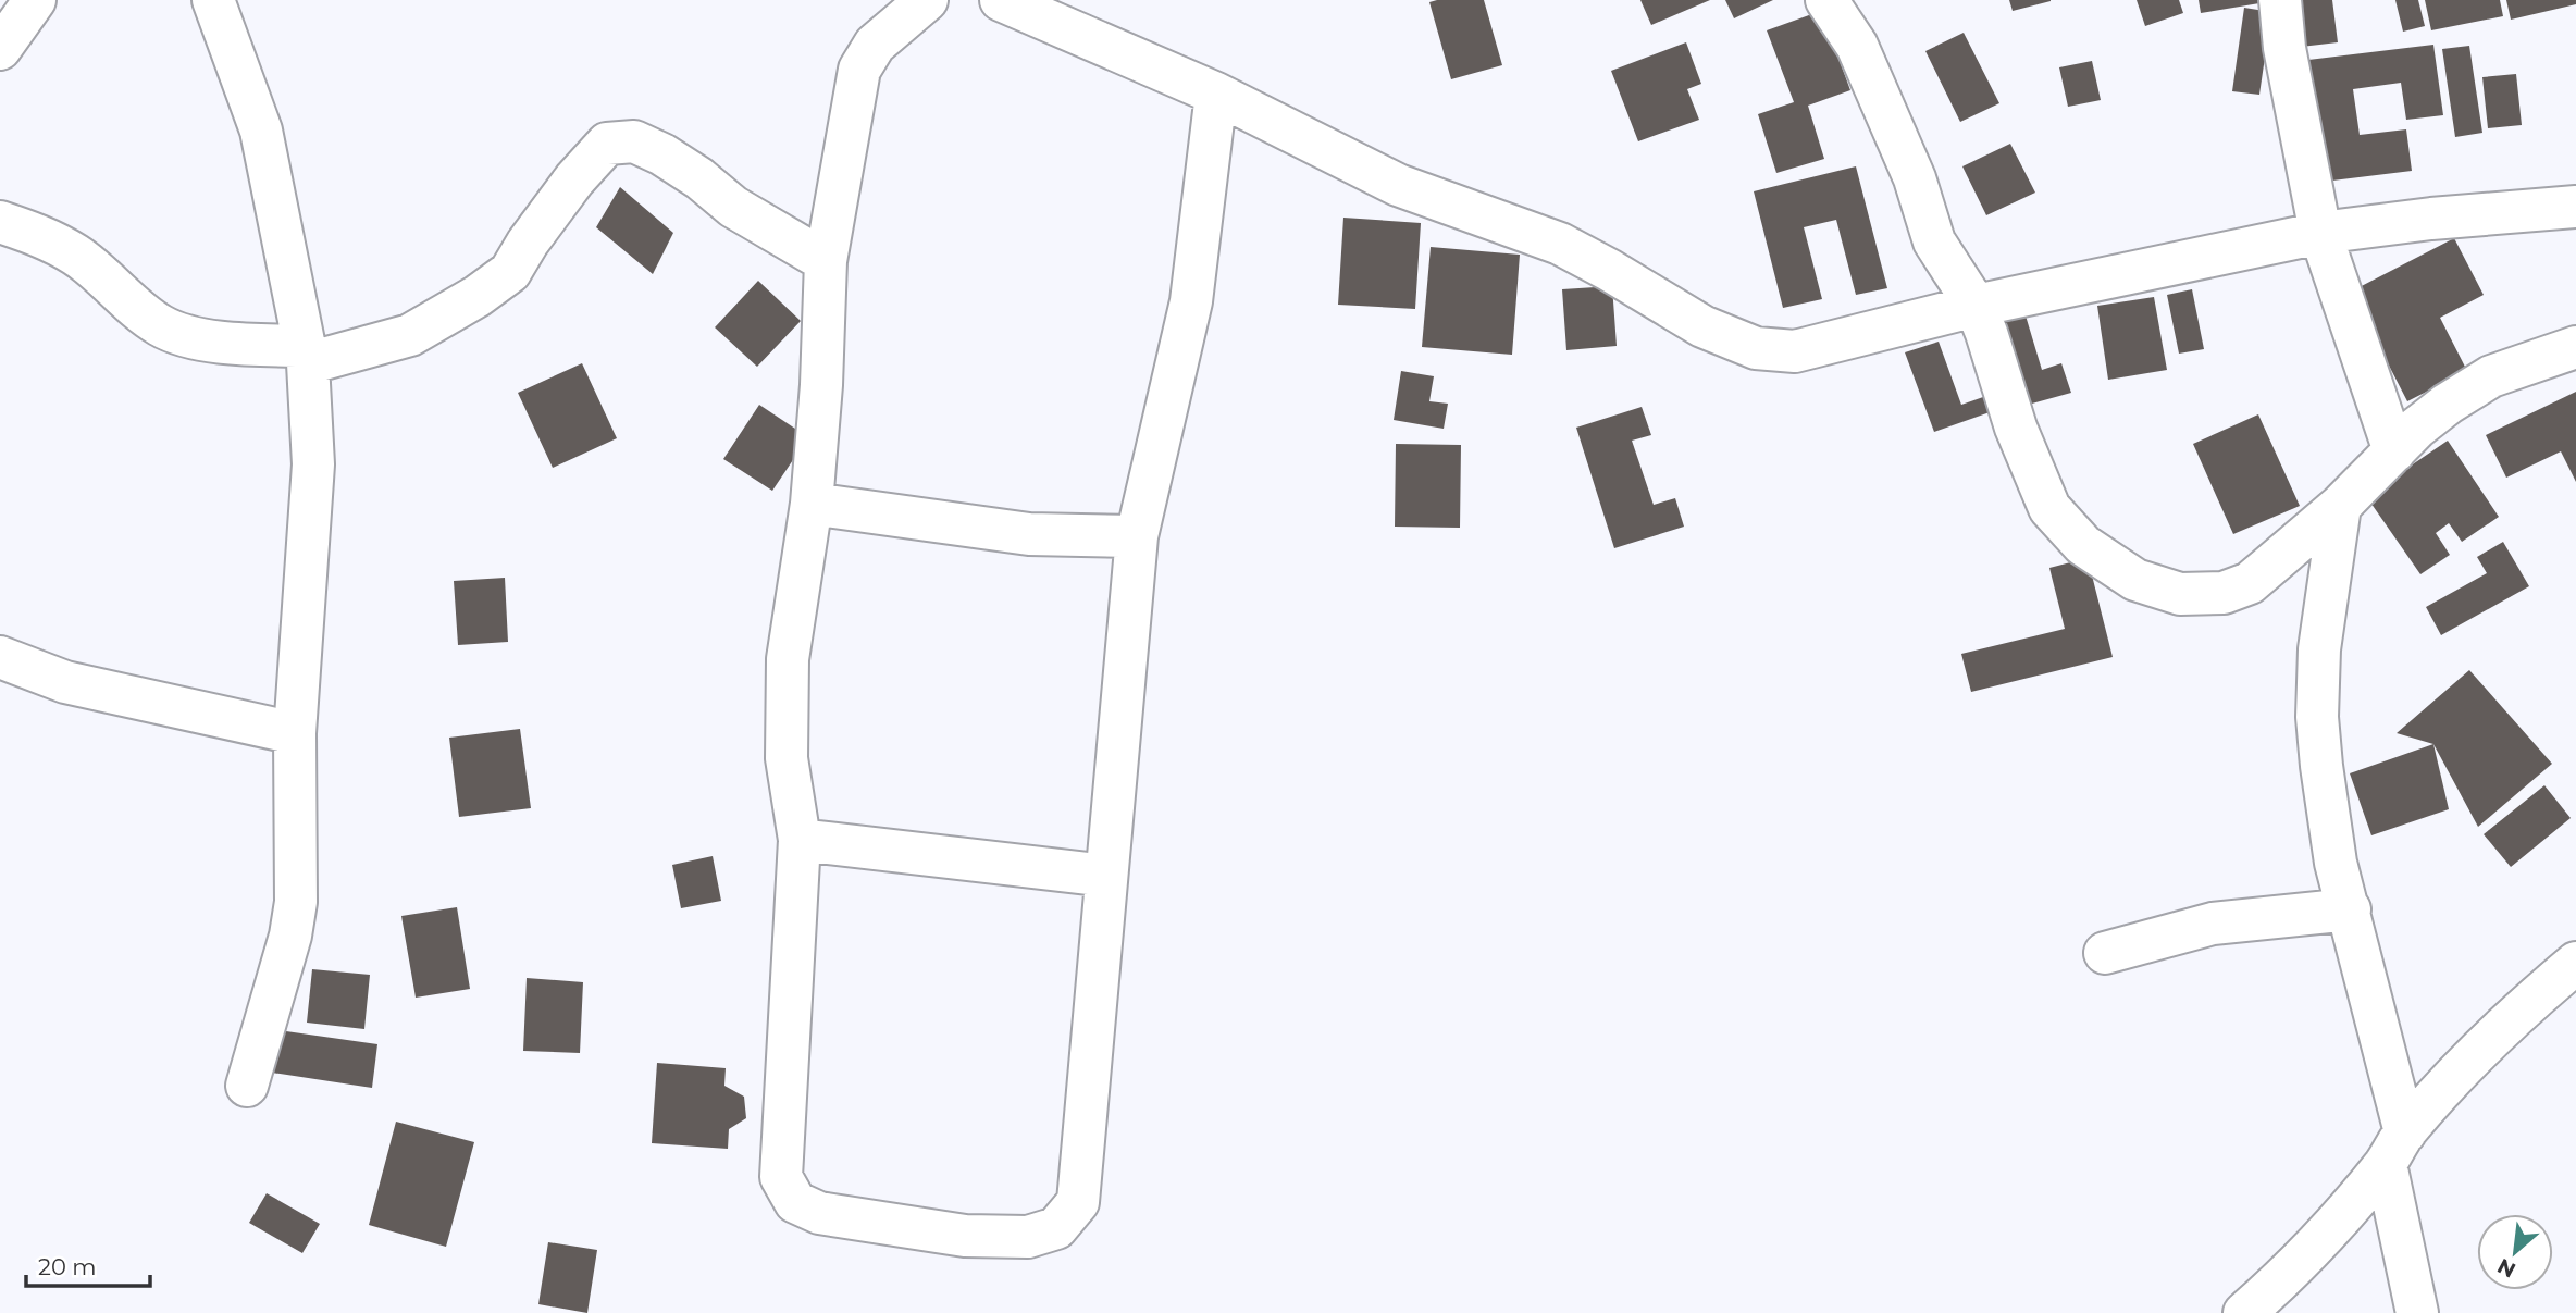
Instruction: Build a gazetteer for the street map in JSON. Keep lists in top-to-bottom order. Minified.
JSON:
{"scale_bar":"20 m","north":"bottom left"}
